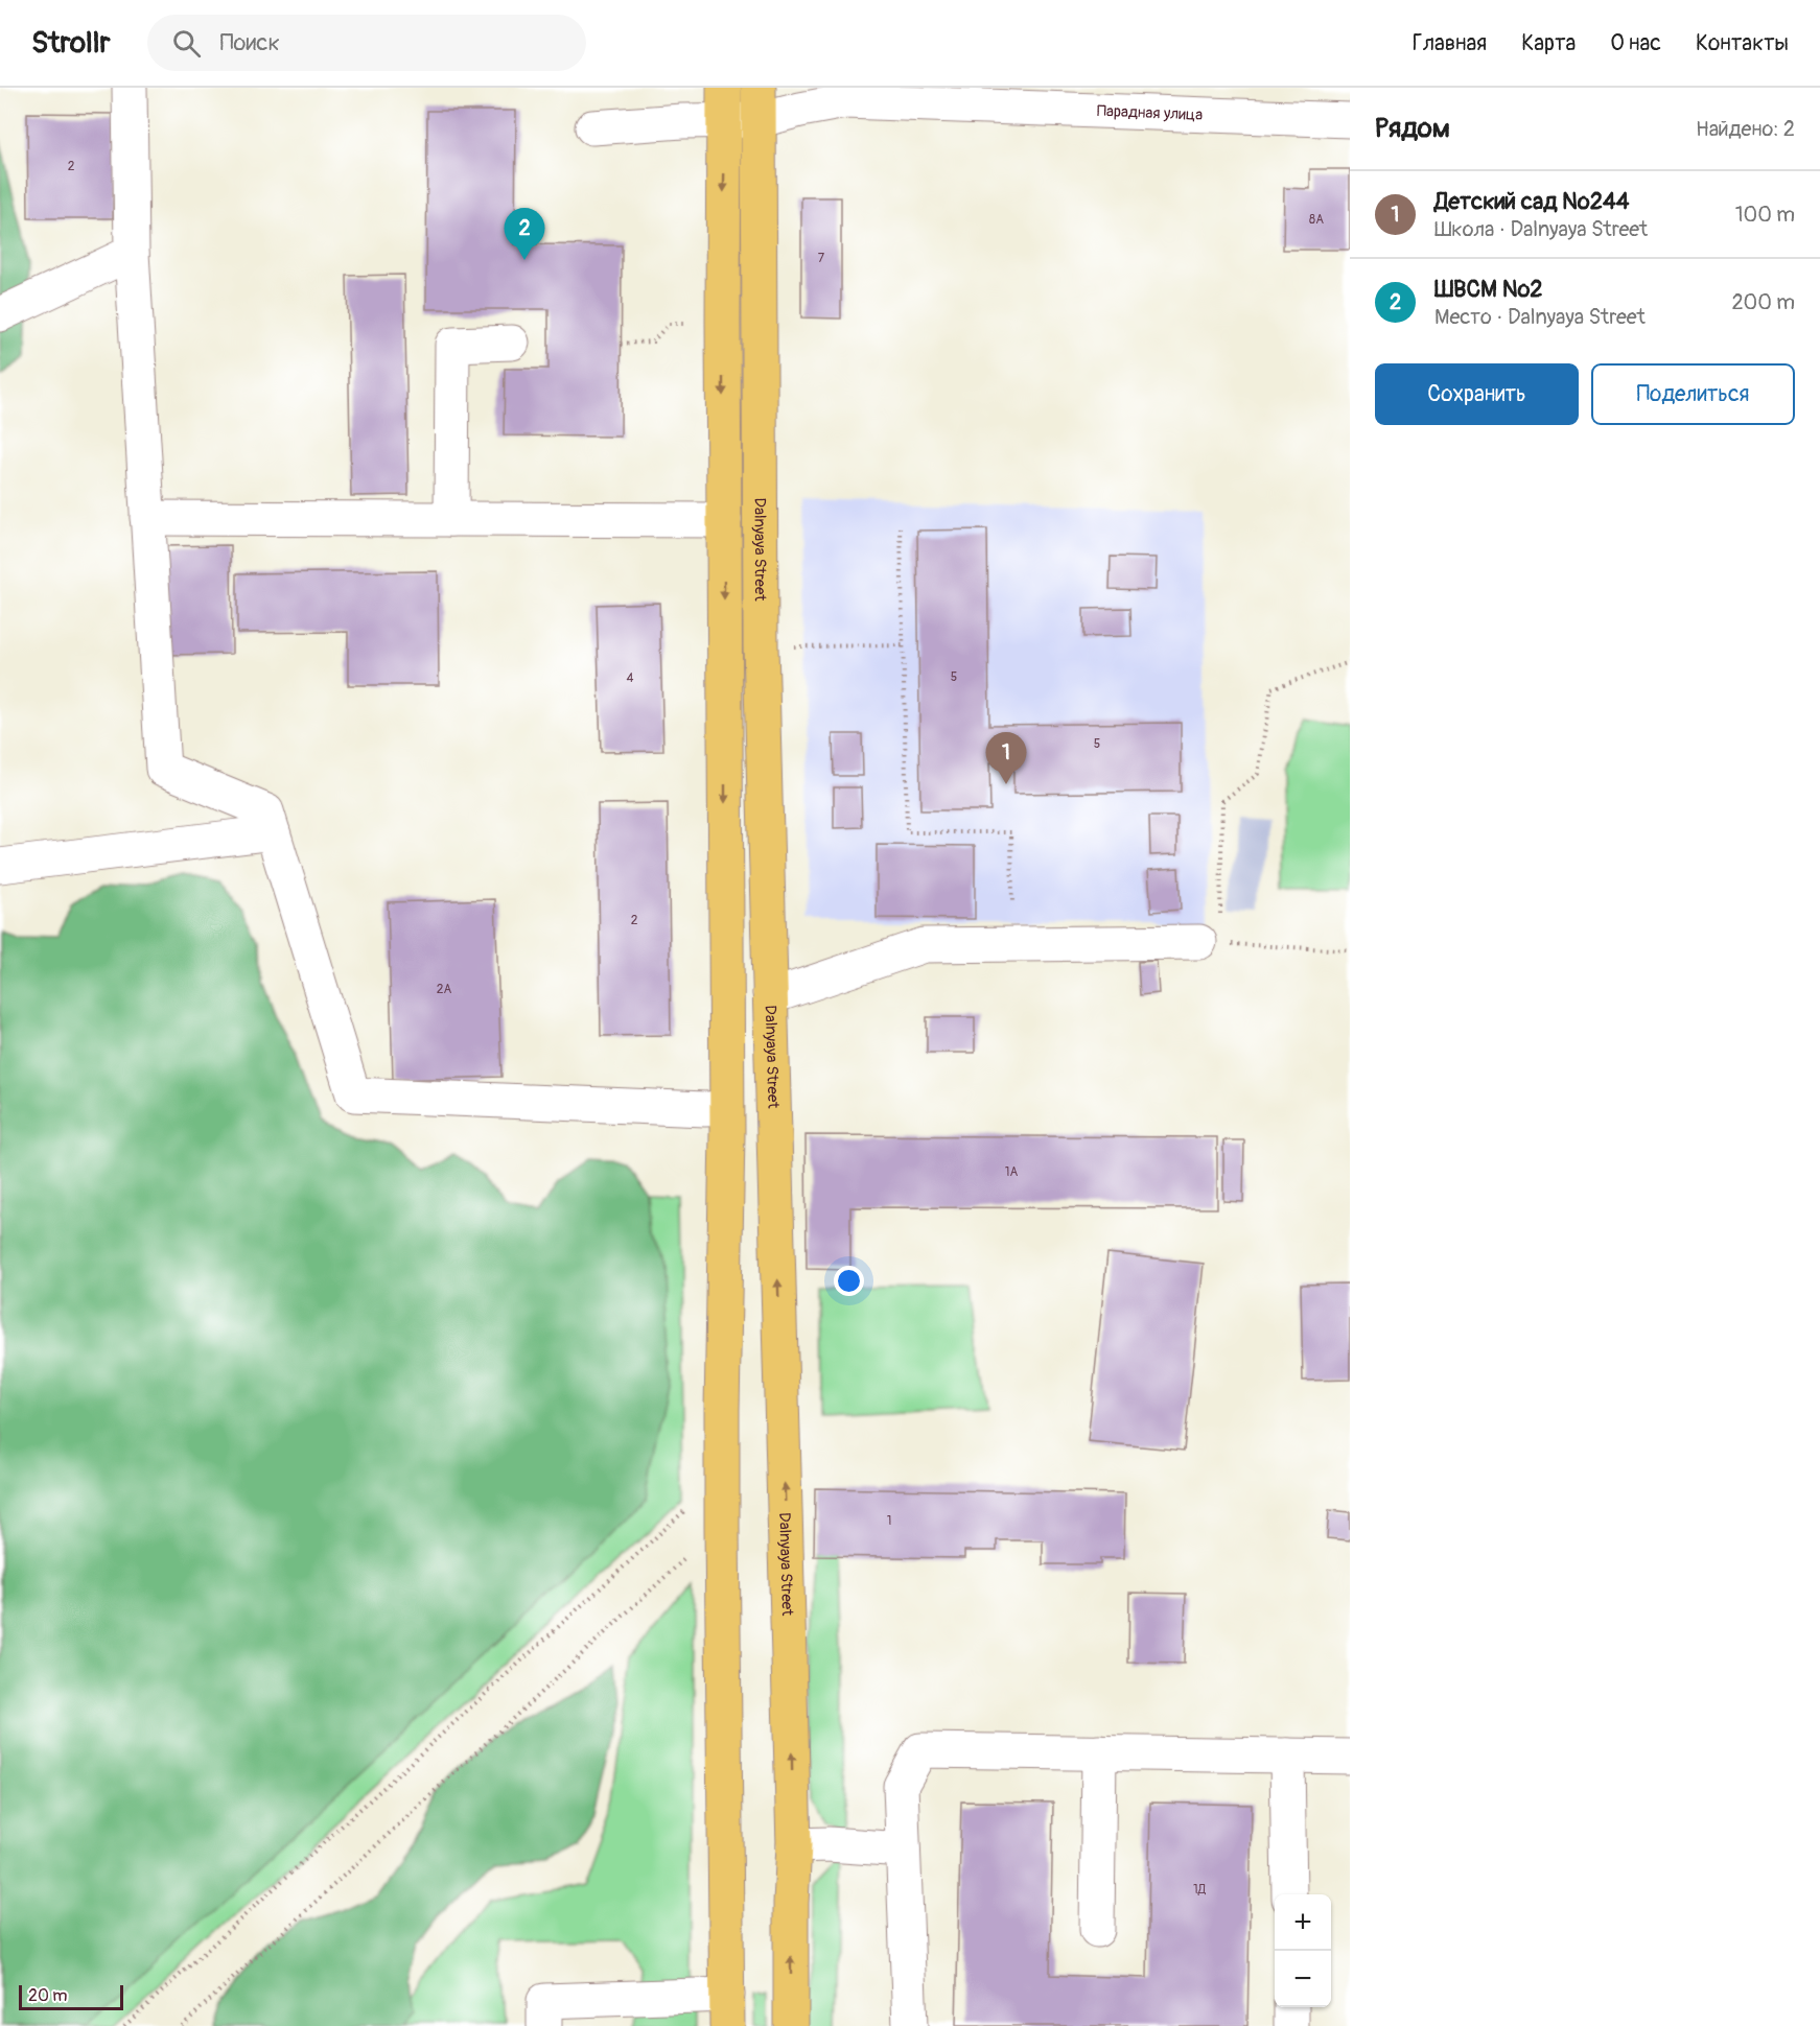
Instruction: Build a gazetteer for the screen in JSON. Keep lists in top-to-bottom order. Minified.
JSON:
{"streets":{"main road":["Dalnyaya Street"],"street":["Парадная улица"]},"crossings":[["Парадная улица","Dalnyaya Street"]],"house_numbers":["2","8А","7","5","4","5","2","2А","1А","1","1Д"],"scale_bar":"20 m","page":{"header":"Strollr","search":"Поиск","nav":["Главная","Карта","О нас","Контакты"],"heading":["Рядом","Найдено: 2"],"list":[{"mark":"1","name":"Детский сад №244","note":"Школа · Dalnyaya Street","value":"100 m"},{"mark":"2","name":"ШВСМ №2","note":"Место · Dalnyaya Street","value":"200 m"}],"pins":["2","1"],"buttons":["Сохранить","Поделиться"],"map_buttons":["+","−"],"scale":"20 m"}}
